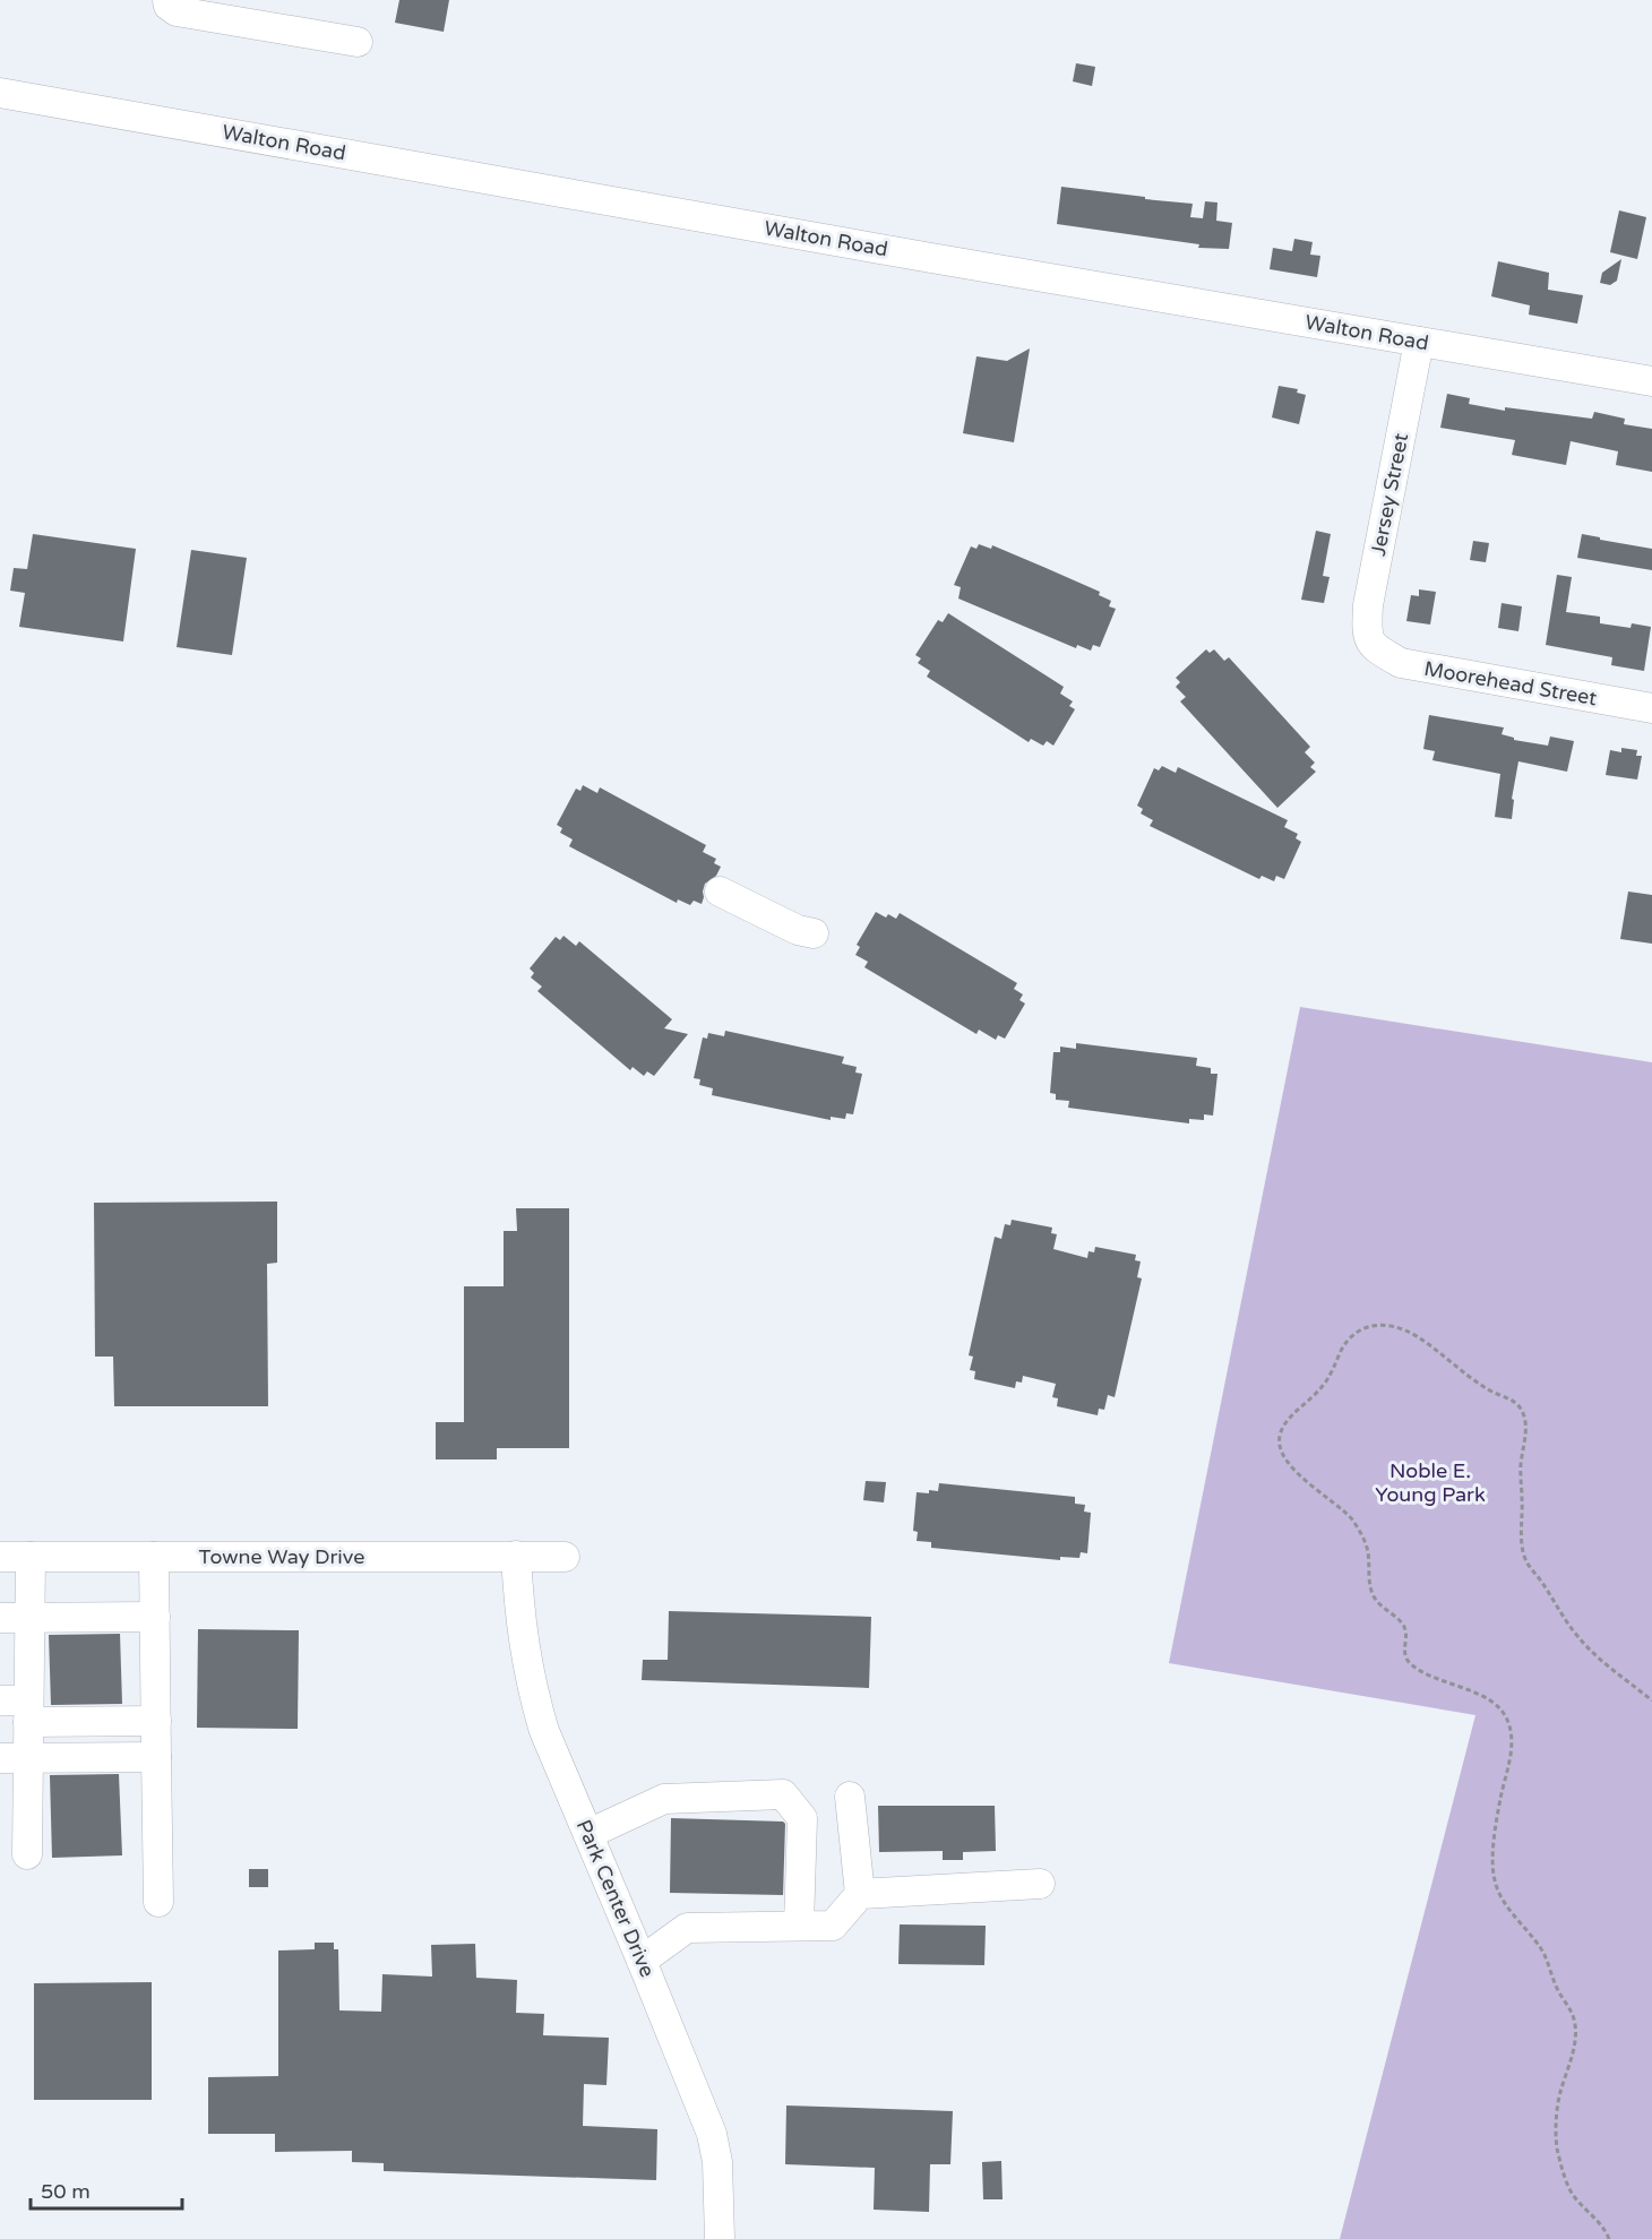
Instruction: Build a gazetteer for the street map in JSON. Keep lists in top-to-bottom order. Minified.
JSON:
{"streets":{"street":["Walton Road","Jersey Street","Moorehead Street","Towne Way Drive","Park Center Drive"]},"crossings":[["Walton Road","Jersey Street"],["Jersey Street","Moorehead Street"],["Towne Way Drive","Park Center Drive"]],"parks":["Noble E. Young Park"],"scale_bar":"50 m"}
